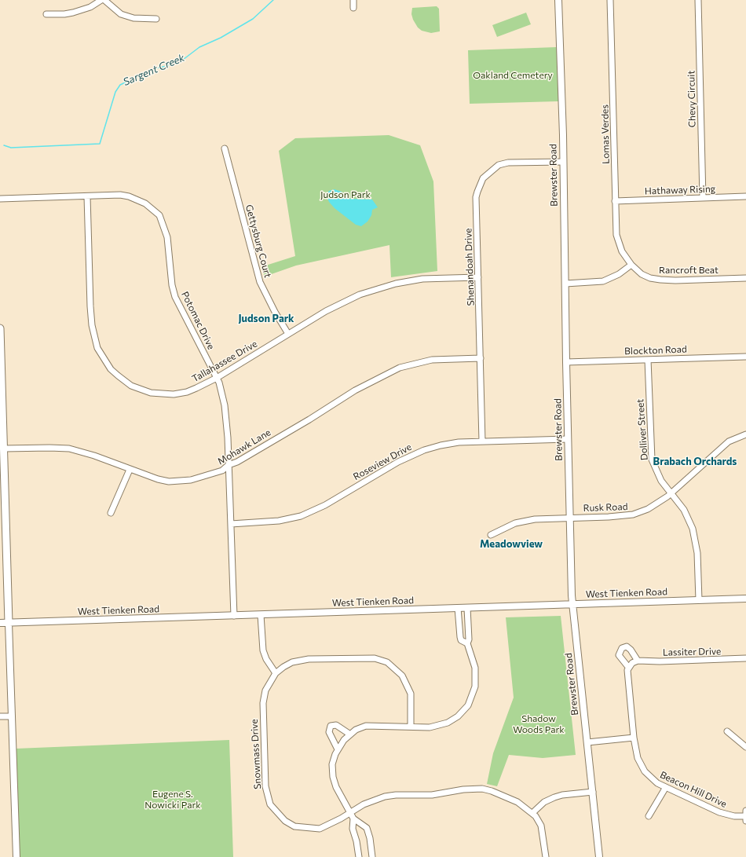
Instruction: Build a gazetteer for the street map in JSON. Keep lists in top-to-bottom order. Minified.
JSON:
{"streets":{"street":["Chevy Circuit","Lomas Verdes","Brewster Road","Hathaway Rising","Gettysburg Court","Shenandoah Drive","Rancroft Beat","Potomac Drive","Blockton Road","Tallahassee Drive","Dolliver Street","Mohawk Lane","Roseview Drive","Rusk Road","West Tienken Road","Lassiter Drive","Snowmass Drive","Beacon Hill Drive"]},"crossings":[["Chevy Circuit","Hathaway Rising"],["Lomas Verdes","Hathaway Rising"],["Lomas Verdes","Rancroft Beat"],["Brewster Road","Shenandoah Drive"],["Brewster Road","Blockton Road"],["Brewster Road","Roseview Drive"],["Brewster Road","Rusk Road"],["Brewster Road","West Tienken Road"],["Gettysburg Court","Tallahassee Drive"],["Shenandoah Drive","Tallahassee Drive"],["Shenandoah Drive","Mohawk Lane"],["Shenandoah Drive","Roseview Drive"],["Potomac Drive","Tallahassee Drive"],["Potomac Drive","Mohawk Lane"],["Potomac Drive","Roseview Drive"],["Potomac Drive","West Tienken Road"],["Blockton Road","Dolliver Street"],["Dolliver Street","Rusk Road"],["Dolliver Street","West Tienken Road"]],"districts":["Judson Park","Brabach Orchards","Meadowview"],"water":["Sargent Creek"],"parks":["Oakland Cemetery","Judson Park","Shadow Woods Park","Eugene S. Nowicki Park"]}
